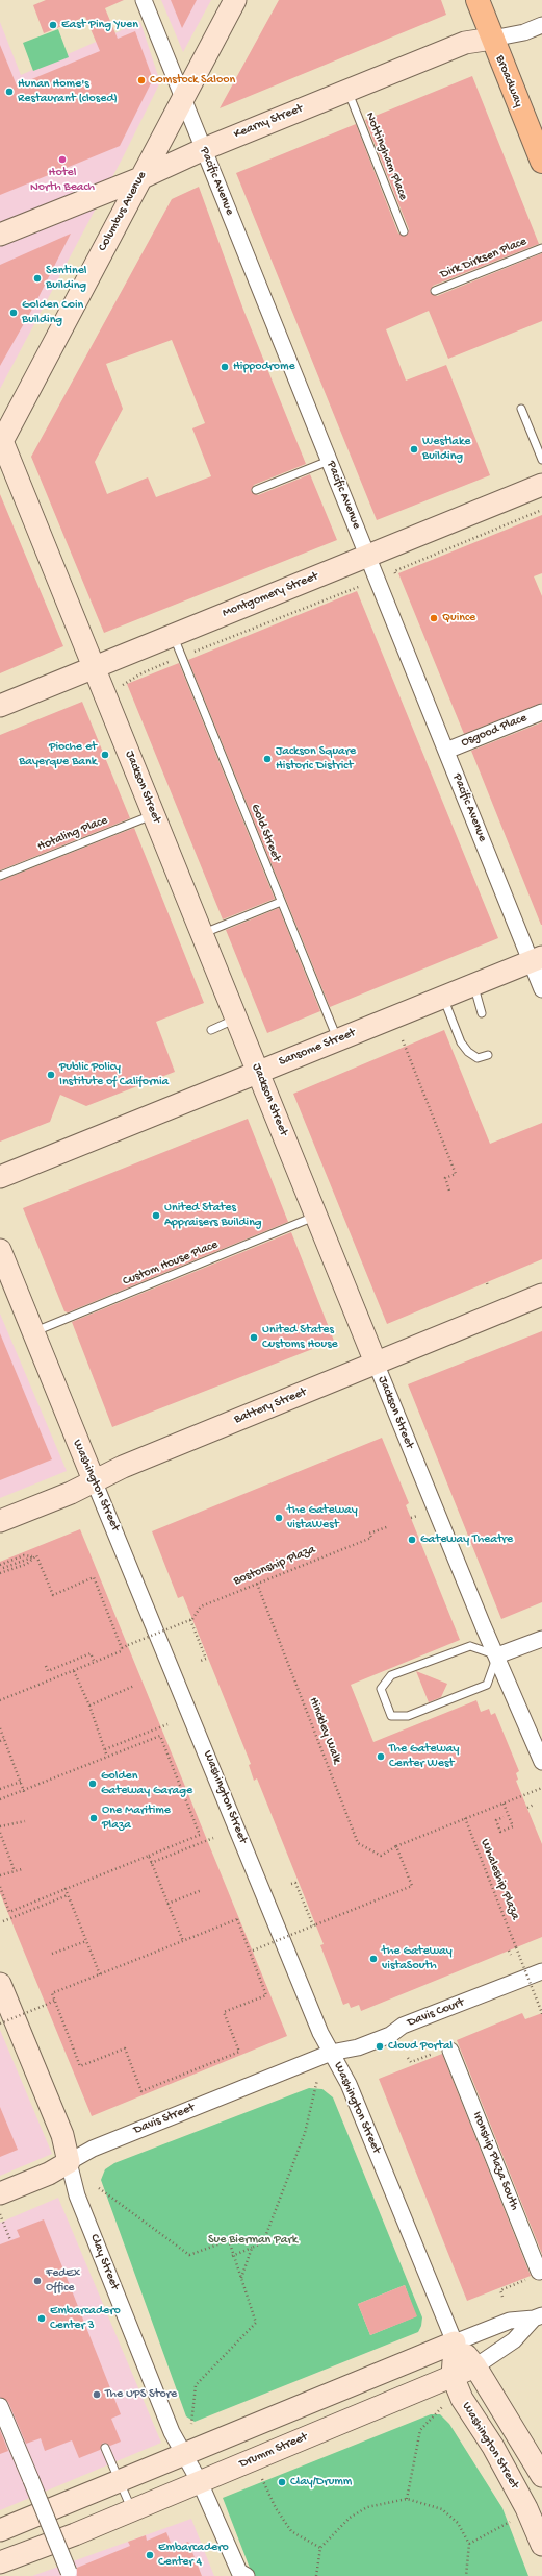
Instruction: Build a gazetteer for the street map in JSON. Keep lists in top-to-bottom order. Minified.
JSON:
{"streets":{"main road":["Broadway"],"street":["Kearny Street","Pacific Avenue","Columbus Avenue","Montgomery Street","Osgood Place","Jackson Street","Sansome Street","Battery Street","Washington Street","Davis Court","Davis Street","Ironship Plaza South","Clay Street","Drumm Street"],"lane":["Nottingham Place","Dirk Dirksen Place","Gold Street","Hotaling Place","Custom House Place"],"path":["Bostonship Plaza","Hinckley Walk","Whaleship Plaza"]},"crossings":[["Broadway","Kearny Street"],["Kearny Street","Nottingham Place"],["Kearny Street","Pacific Avenue"],["Kearny Street","Columbus Avenue"],["Pacific Avenue","Columbus Avenue"],["Pacific Avenue","Montgomery Street"],["Pacific Avenue","Osgood Place"],["Pacific Avenue","Sansome Street"],["Columbus Avenue","Jackson Street"],["Montgomery Street","Jackson Street"],["Montgomery Street","Gold Street"],["Jackson Street","Hotaling Place"],["Jackson Street","Sansome Street"],["Jackson Street","Custom House Place"],["Jackson Street","Battery Street"],["Gold Street","Sansome Street"],["Custom House Place","Washington Street"],["Battery Street","Washington Street"],["Washington Street","Davis Court"],["Washington Street","Davis Street"],["Washington Street","Drumm Street"],["Bostonship Plaza","Hinckley Walk"],["Davis Court","Davis Street"],["Davis Street","Clay Street"],["Clay Street","Drumm Street"]],"parks":["Sue Bierman Park"],"places":["East Ping Yuen","Comstock Saloon","Hunan Home's Restaurant (closed)","Hotel North Beach","Sentinel Building","Golden Coin Building","Hippodrome","Westlake Building","Quince","Pioche et Bayerque Bank","Jackson Square Historic District","Public Policy Institute of California","United States Appraisers Building","United States Customs House","the Gateway vistaWest","Gateway Theatre","The Gateway Center West","Golden Gateway Garage","One Maritime Plaza","the Gateway vistaSouth","Cloud Portal","FedEx Office","Embarcadero Center 3","The UPS Store","Clay/Drumm","Embarcadero Center 4"]}
